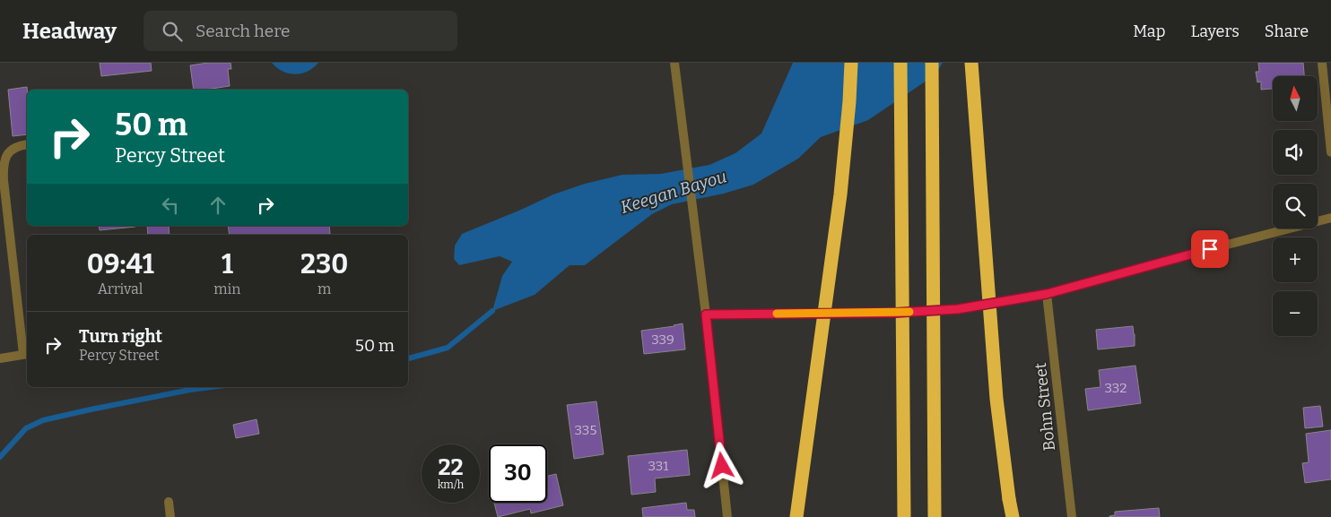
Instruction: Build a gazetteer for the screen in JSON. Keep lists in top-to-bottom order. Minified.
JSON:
{"streets":{"street":["Bohn Street"]},"water":["Keegan Bayou"],"house_numbers":["339","332","335","331"],"north":"top","page":{"header":"Headway","search":"Search here","nav":["Map","Layers","Share"],"map_buttons":["+","−"],"turn":["50 m","Percy Street"],"eta":["09:41","Arrival","1","min","230","m"],"list":[{"name":"Turn right","note":"Percy Street","value":"50 m"}],"speed":"22 km/h","limit":"30"}}
